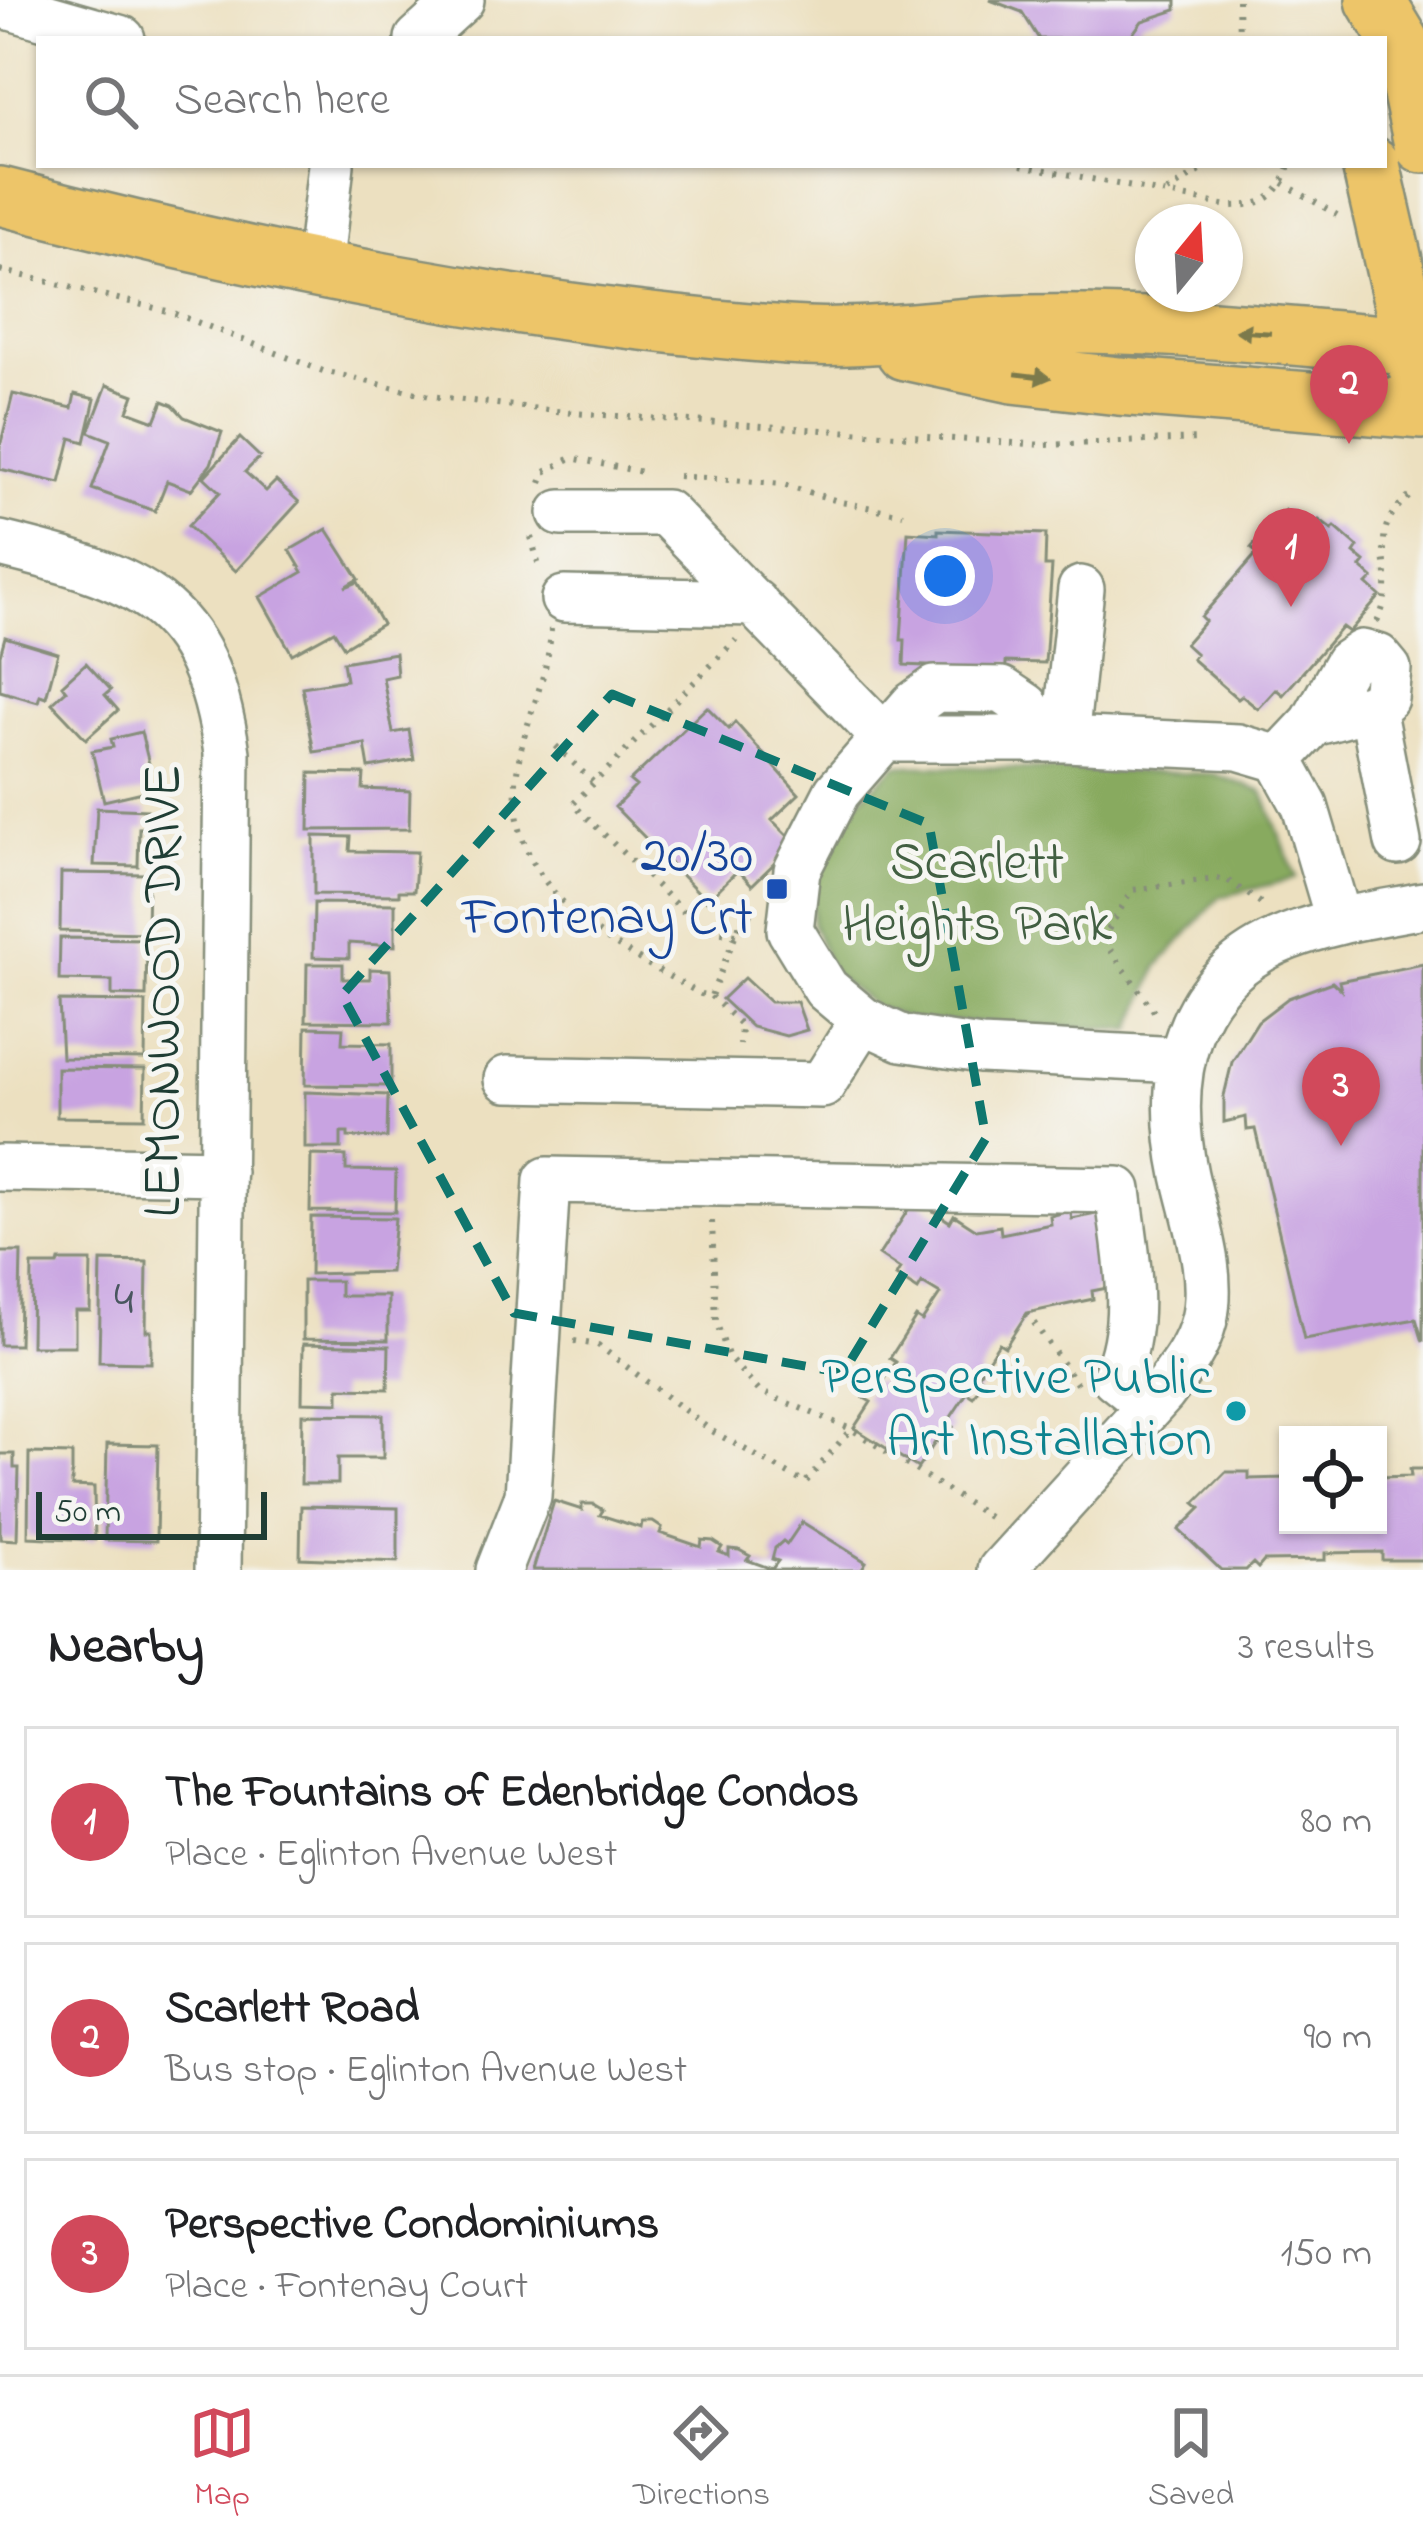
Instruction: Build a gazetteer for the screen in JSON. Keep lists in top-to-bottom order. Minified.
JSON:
{"streets":{"street":["LEMONWOOD DRIVE"]},"parks":["Scarlett Heights Park"],"places":{"transit":["20/30 Fontenay Crt"],"other":["Perspective Public Art Installation"]},"house_numbers":["4"],"scale_bar":"50 m","north":"top","page":{"search":"Search here","pins":["2","1","3"],"scale":"50 m","heading":["Nearby","3 results"],"list":[{"mark":"1","name":"The Fountains of Edenbridge Condos","note":"Place · Eglinton Avenue West","value":"80 m"},{"mark":"2","name":"Scarlett Road","note":"Bus stop · Eglinton Avenue West","value":"90 m"},{"mark":"3","name":"Perspective Condominiums","note":"Place · Fontenay Court","value":"150 m"}],"nav":["Map","Directions","Saved"]}}
